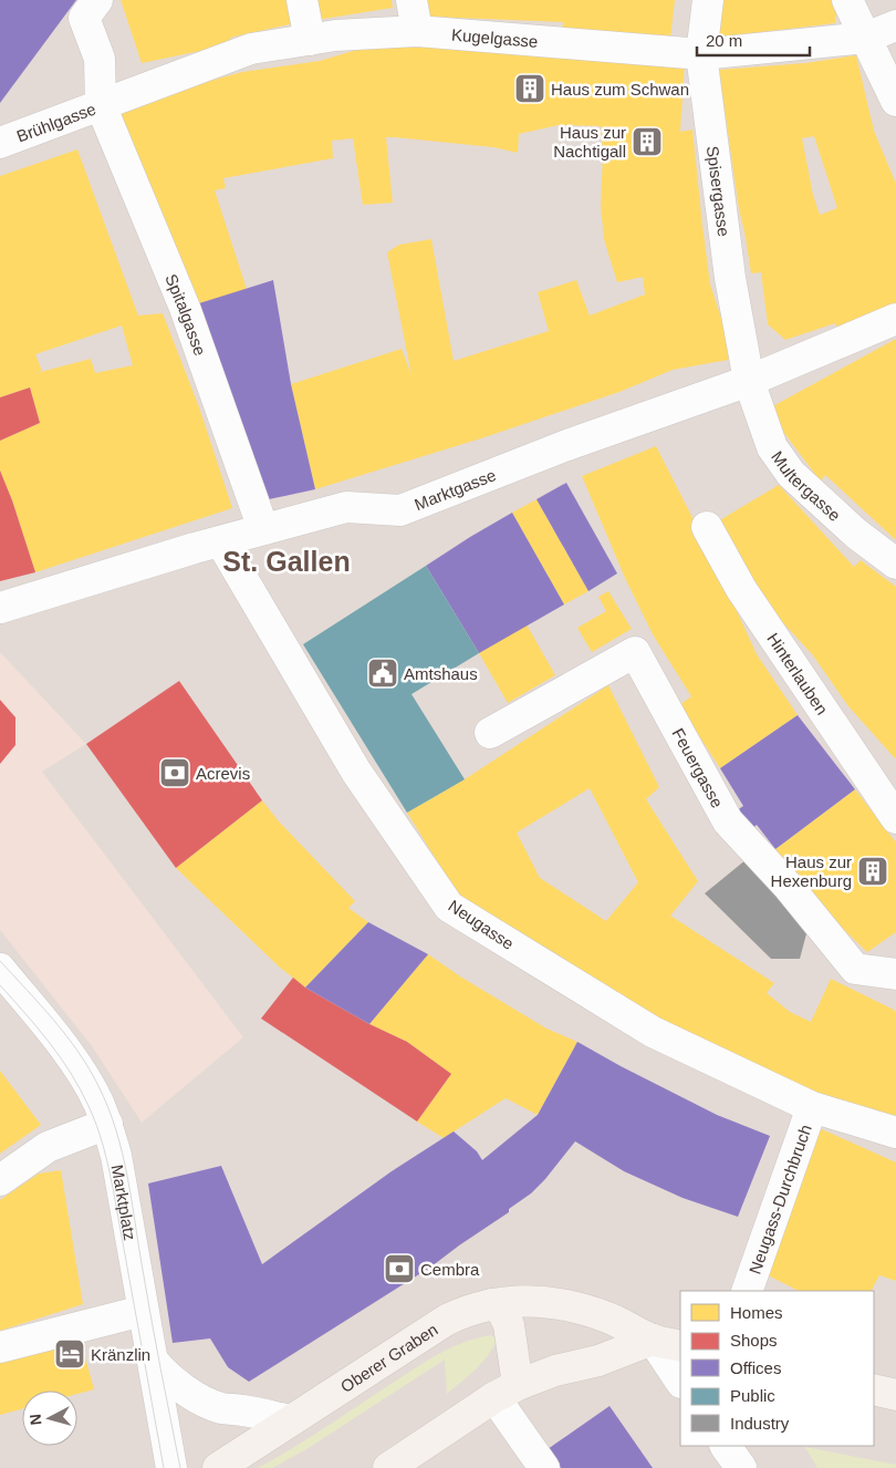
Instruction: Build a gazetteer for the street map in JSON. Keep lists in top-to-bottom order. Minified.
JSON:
{"streets":{"main road":["Oberer Graben"],"street":["Kugelgasse","Brühlgasse","Spisergasse","Spitalgasse","Multergasse","Marktgasse","Hinterlauben","Feuergasse","Neugasse","Neugass-Durchbruch","Marktplatz"]},"crossings":[["Kugelgasse","Brühlgasse"],["Kugelgasse","Spisergasse"],["Kugelgasse","Spitalgasse"],["Brühlgasse","Spitalgasse"],["Spisergasse","Multergasse"],["Spisergasse","Marktgasse"],["Spitalgasse","Marktgasse"],["Multergasse","Marktgasse"],["Marktgasse","Neugasse"],["Neugasse","Neugass-Durchbruch"]],"districts":["St. Gallen"],"places":{"building":["Haus zum Schwan","Haus zur Nachtigall","Haus zur Hexenburg"],"public building":["Amtshaus"],"bank":["Acrevis","Cembra"],"hotel":["Kränzlin"]},"legend":["Homes","Shops","Offices","Public","Industry"],"scale_bar":"20 m","north":"left"}
